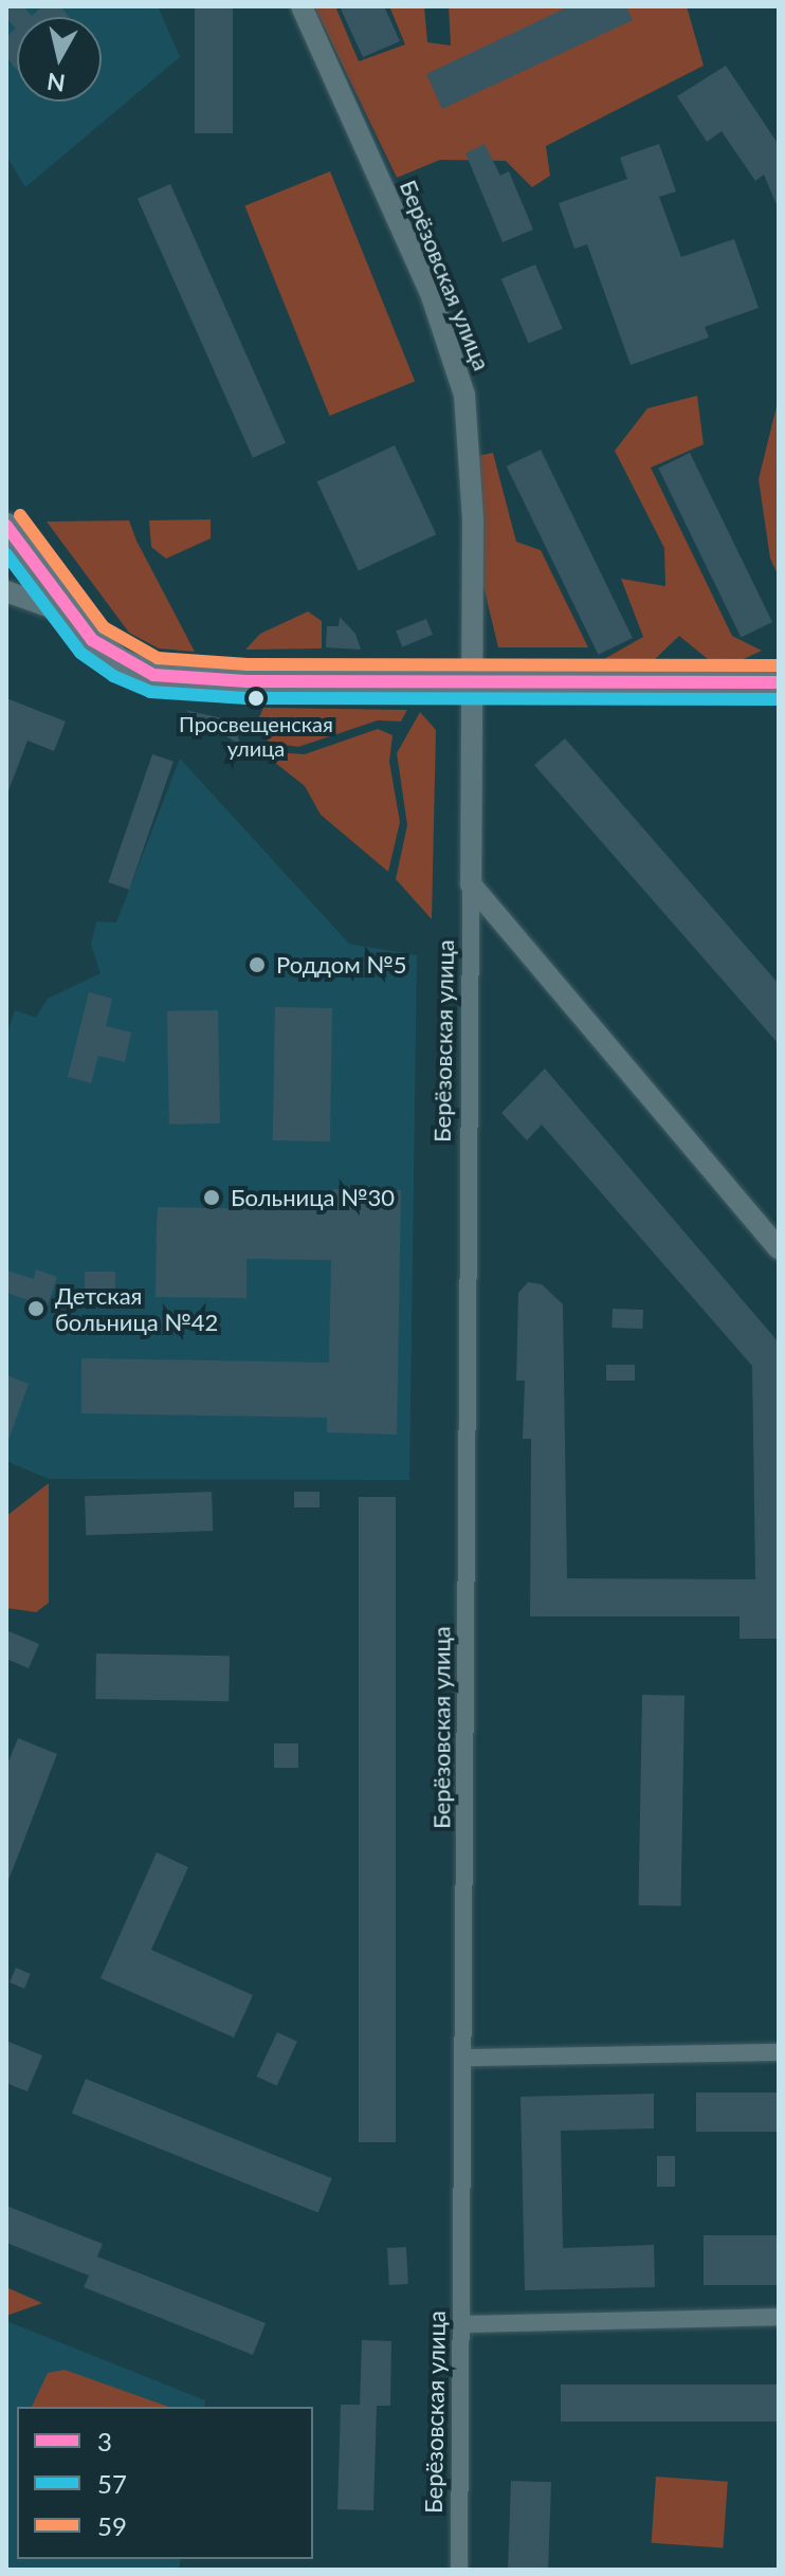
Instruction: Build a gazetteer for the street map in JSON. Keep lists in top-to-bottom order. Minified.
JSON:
{"streets":{"street":["Берёзовская улица"]},"places":["Просвещенская улица","Роддом №5","Больница №30","Детская больница №42"],"lines":["transit line 59","transit line 3","transit line 57"],"legend":["3","57","59"],"north":"bottom"}
